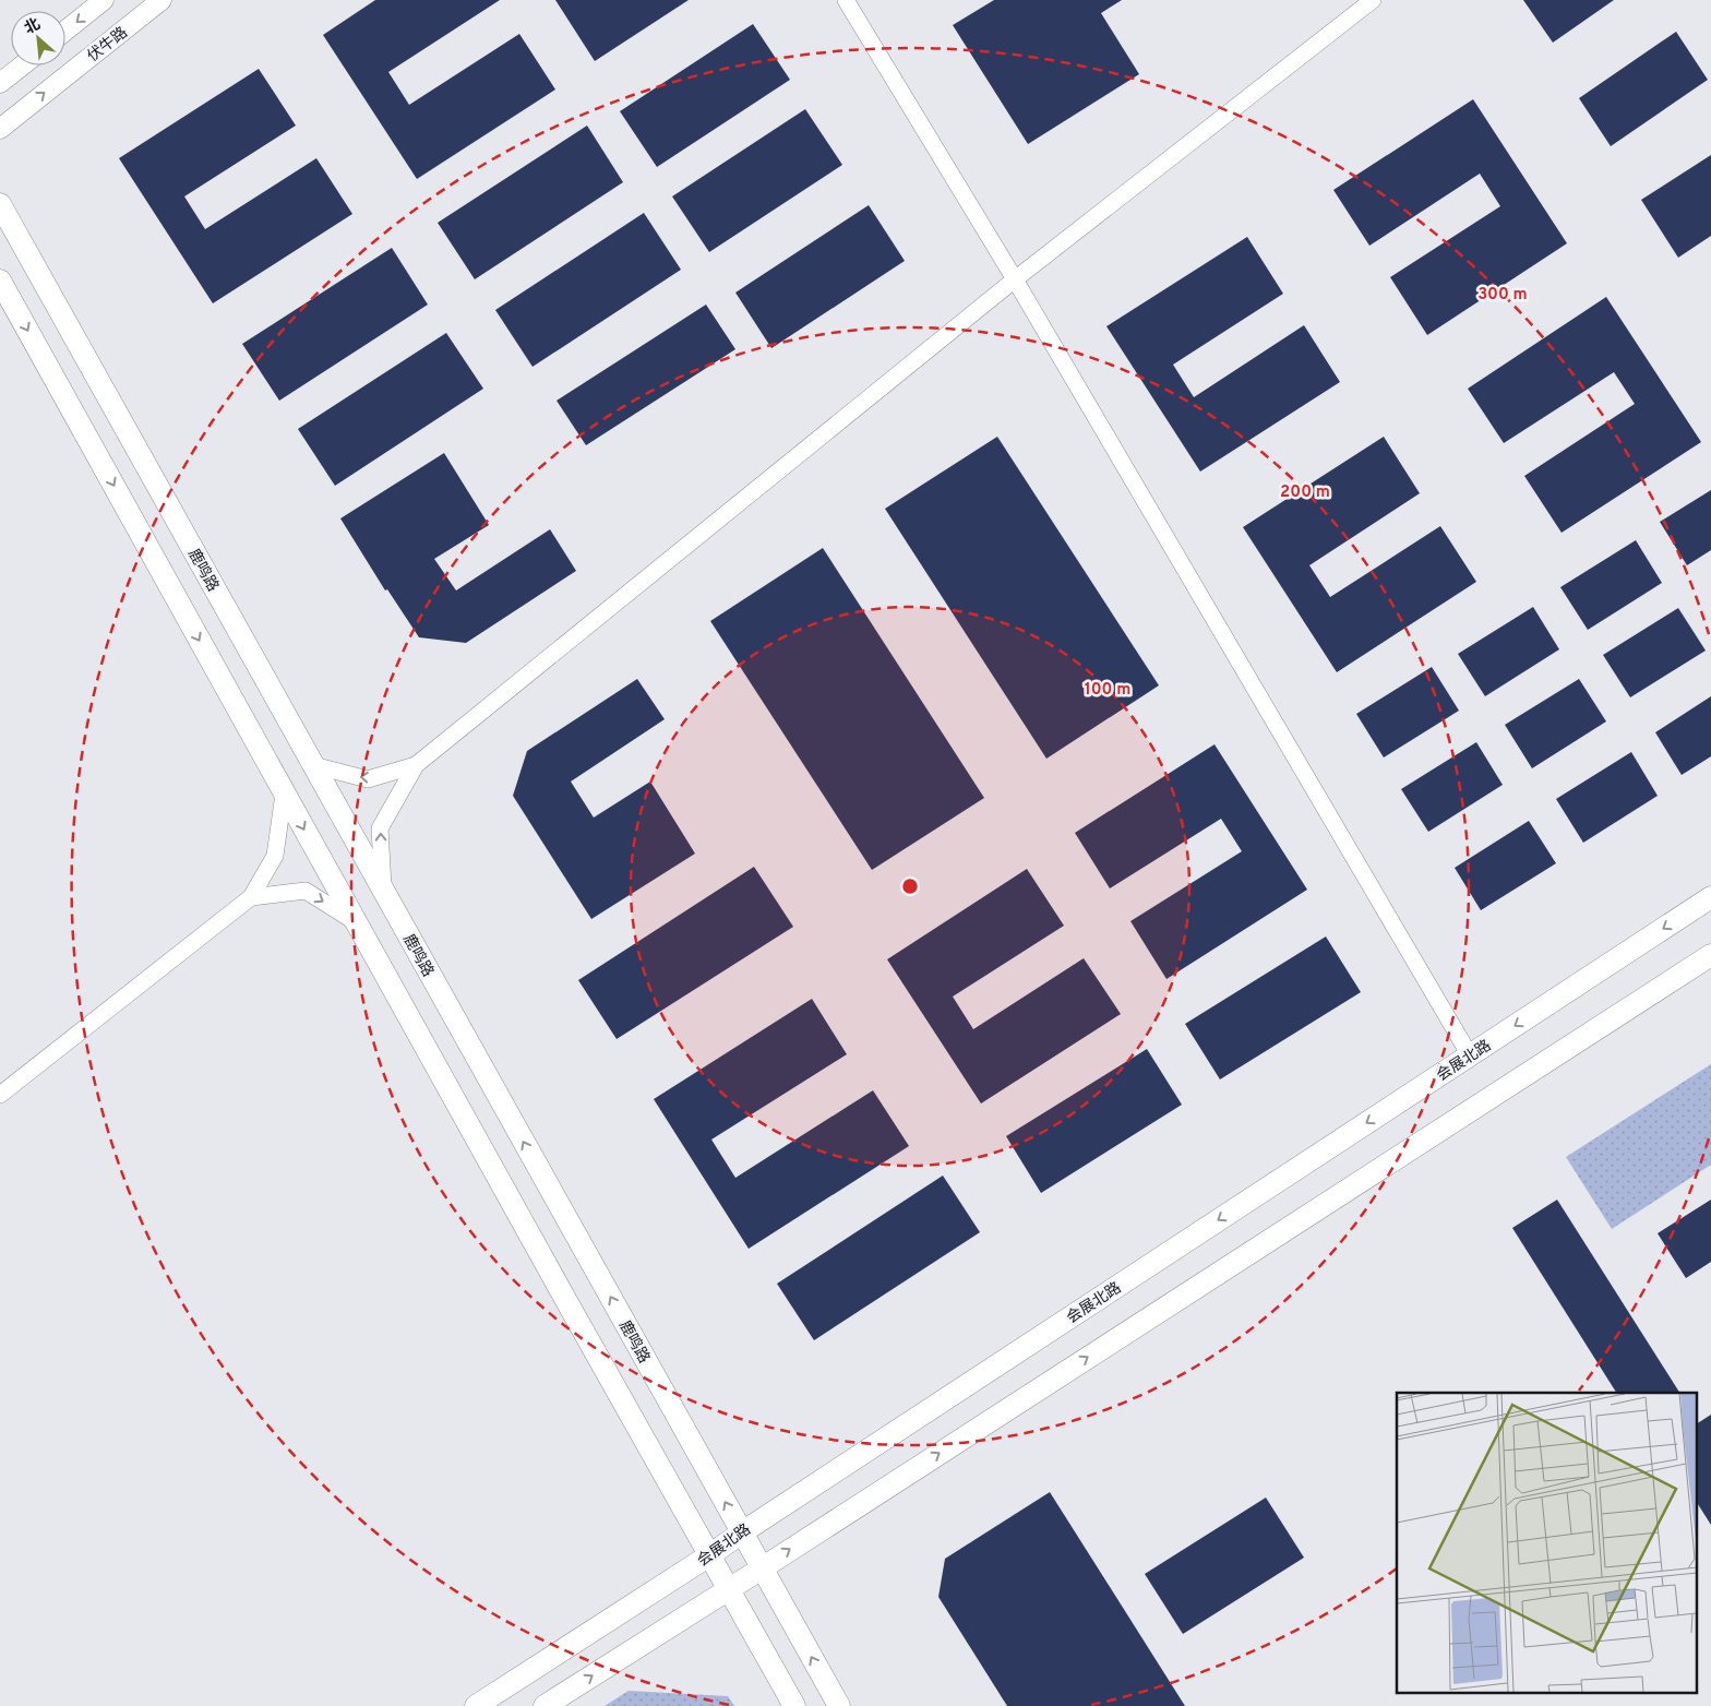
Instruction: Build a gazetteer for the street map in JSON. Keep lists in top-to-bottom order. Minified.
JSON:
{"streets":{"main road":["鹿鸣路","会展北路"],"street":["伏牛路"]},"crossings":[["鹿鸣路","会展北路"]],"north":"top left","rings":["300 m","200 m","100 m"]}
